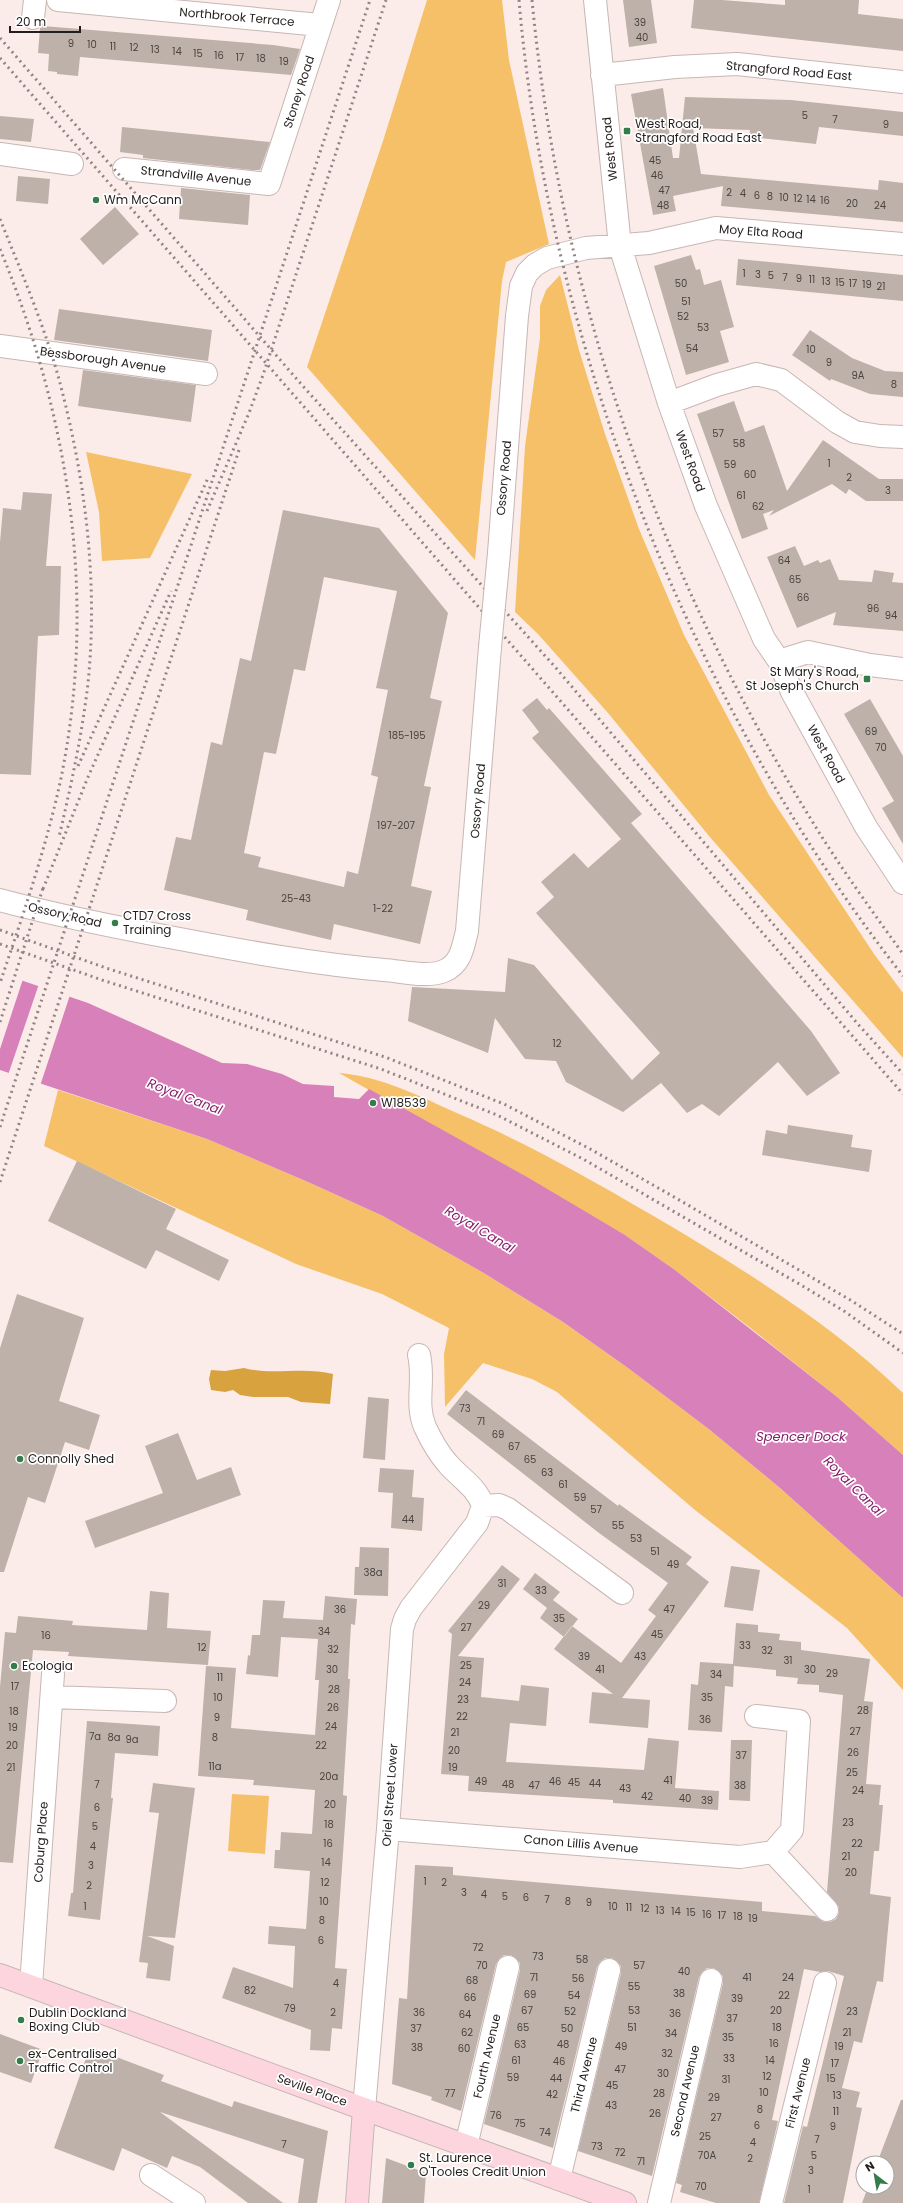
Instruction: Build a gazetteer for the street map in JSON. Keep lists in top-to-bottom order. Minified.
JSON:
{"streets":{"main road":["Seville Place"],"street":["Northbrook Terrace","Strangford Road East","Stoney Road","West Road","Strandville Avenue","Moy Elta Road","Bessborough Avenue","Ossory Road","Oriel Street Lower","Coburg Place","Canon Lillis Avenue","Fourth Avenue","Third Avenue","Second Avenue","First Avenue"]},"crossings":[["Northbrook Terrace","Stoney Road"],["Strangford Road East","West Road"],["Stoney Road","Strandville Avenue"],["West Road","Moy Elta Road"],["West Road","Ossory Road"],["Moy Elta Road","Ossory Road"],["Oriel Street Lower","Canon Lillis Avenue"],["Oriel Street Lower","Seville Place"],["Coburg Place","Seville Place"],["Fourth Avenue","Seville Place"],["Third Avenue","Seville Place"]],"water":["Royal Canal","Spencer Dock"],"places":{"transit":["West Road, Strangford Road East","St Mary's Road, St Joseph's Church"],"other":["Wm McCann","CTD7 Cross Training","W18539","Connolly Shed","Ecologia","Dublin Dockland Boxing Club","ex-Centralised Traffic Control","St. Laurence O'Tooles Credit Union"]},"house_numbers":["39","40","9","10","11","12","13","14","15","16","17","18","19","5","7","9","45","46","47","2","4","6","8","10","12","14","16","20","48","24","1","3","5","7","9","11","13","15","50","17","19","21","51","52","53","54","10","9","9A","8","57","58","1","59","60","2","3","61","62","64","65","66","96","94","69","185-195","70","197-207","25-43","1-22","12","73","71","69","67","65","63","61","59","57","44","55","53","51","49","38a","31","33","29","36","47","35","27","34","45","16","33","12","32","32","39","43","31","25","30","41","30","29","34","11","24","17","28","10","35","23","26","28","18","22","9","36","24","19","27","21","7a","8a","8","9a","20","22","20","26","37","11a","21","19","25","20a","41","49","46","45","44","7","48","47","38","43","24","42","40","39","20","6","23","18","5","16","22","4","21","14","3","20","1","12","2","2","3","4","5","6","7","10","8","9","1","10","11","12","13","14","15","16","17","18","19","8","6","72","73","58","70","57","40","71","41","24","56","68","4","55","82","38","69","54","22","66","39","79","67","53","20","52","23","2","36","36","64","37","65","51","18","37","50","62","21","34","35","16","63","48","49","19","38","60","32","33","61","14","46","17","47","30","12","59","44","15","31","45","10","77","28","42","13","29","43","8","11","26","76","27","75","6","9","74","25","7","4","7","73","72","70A","5","2","71","3","70","1"],"scale_bar":"20 m","north":"top left"}
